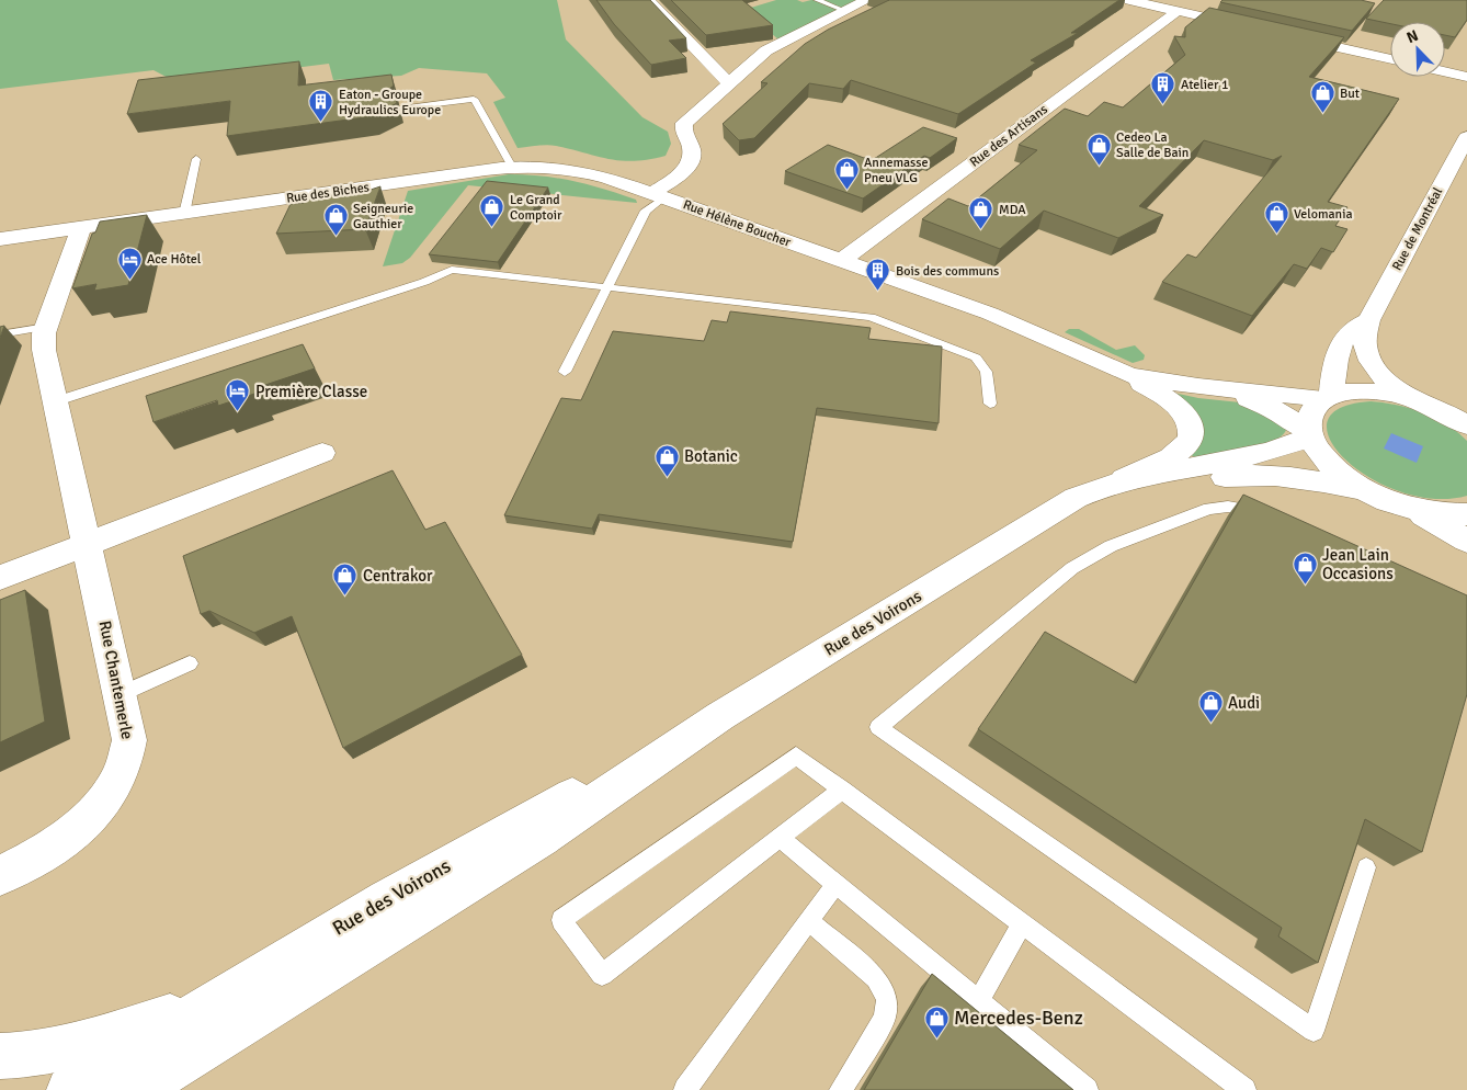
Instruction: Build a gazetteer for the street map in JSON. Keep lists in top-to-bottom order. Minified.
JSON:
{"streets":{"street":["Rue des Artisans","Rue des Biches","Rue Hélène Boucher","Rue de Montréal","Rue des Voirons","Rue Chantemerle"]},"crossings":[["Rue des Artisans","Rue Hélène Boucher"],["Rue des Biches","Rue Hélène Boucher"],["Rue des Biches","Rue Chantemerle"],["Rue Hélène Boucher","Rue de Montréal"],["Rue Hélène Boucher","Rue des Voirons"]],"places":{"building":["Atelier 1","Eaton - Groupe Hydraulics Europe","Bois des communs"],"shop":["But","Cedeo La Salle de Bain","Annemasse Pneu VLG","Le Grand Comptoir","MDA","Velomania","Seigneurie Gauthier","Botanic","Jean Lain Occasions","Centrakor","Audi","Mercedes-Benz"],"hotel":["Ace Hôtel","Première Classe"]},"north":"top left"}
